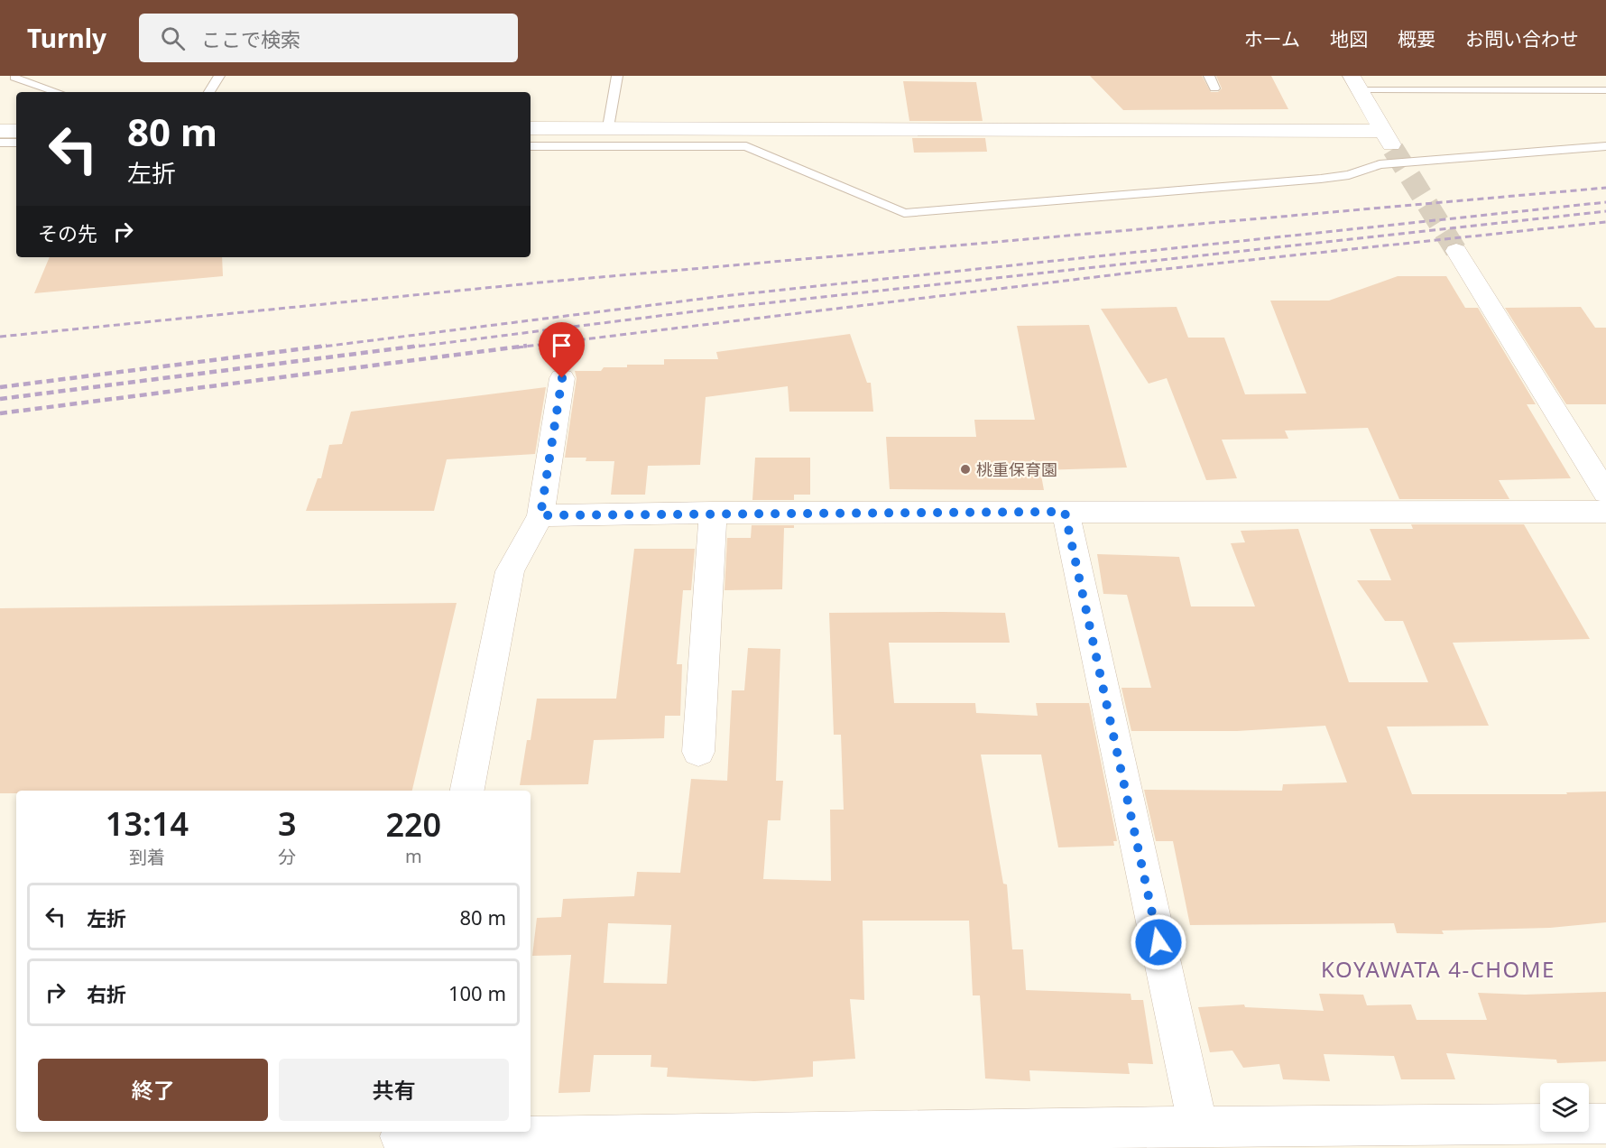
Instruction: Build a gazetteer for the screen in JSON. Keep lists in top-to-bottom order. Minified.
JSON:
{"districts":["KOYAWATA 4-CHOME"],"places":["桃重保育園"],"page":{"header":"Turnly","search":"ここで検索","nav":["ホーム","地図","概要","お問い合わせ"],"turn":["80 m","左折"],"then":"その先","eta":["13:14","到着","3","分","220","m"],"list":[{"name":"左折","value":"80 m"},{"name":"右折","value":"100 m"}],"buttons":["終了","共有"]}}
